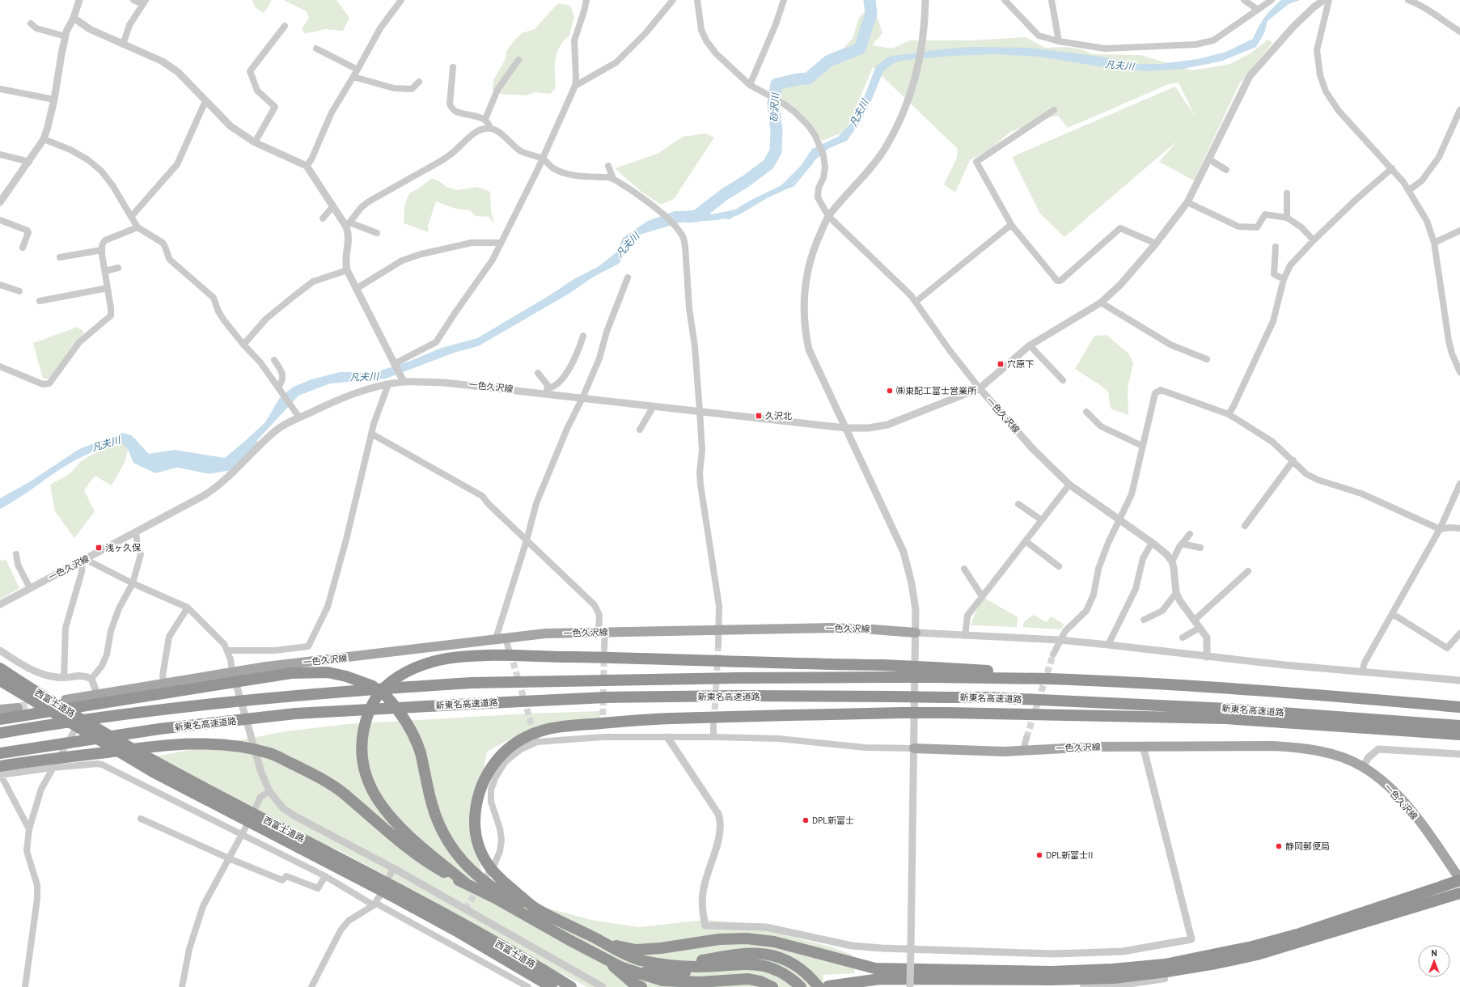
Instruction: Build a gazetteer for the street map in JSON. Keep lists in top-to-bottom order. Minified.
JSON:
{"streets":{"highway":["新東名高速道路","西富士道路"],"main road":["一色久沢線"]},"water":["凡夫川","砂沢川"],"places":{"transit":["穴原下","久沢北","浅ヶ久保"],"other":["㈱東配工富士営業所","DPL新富士","静岡郵便局","DPL新富士II"]},"north":"top"}
